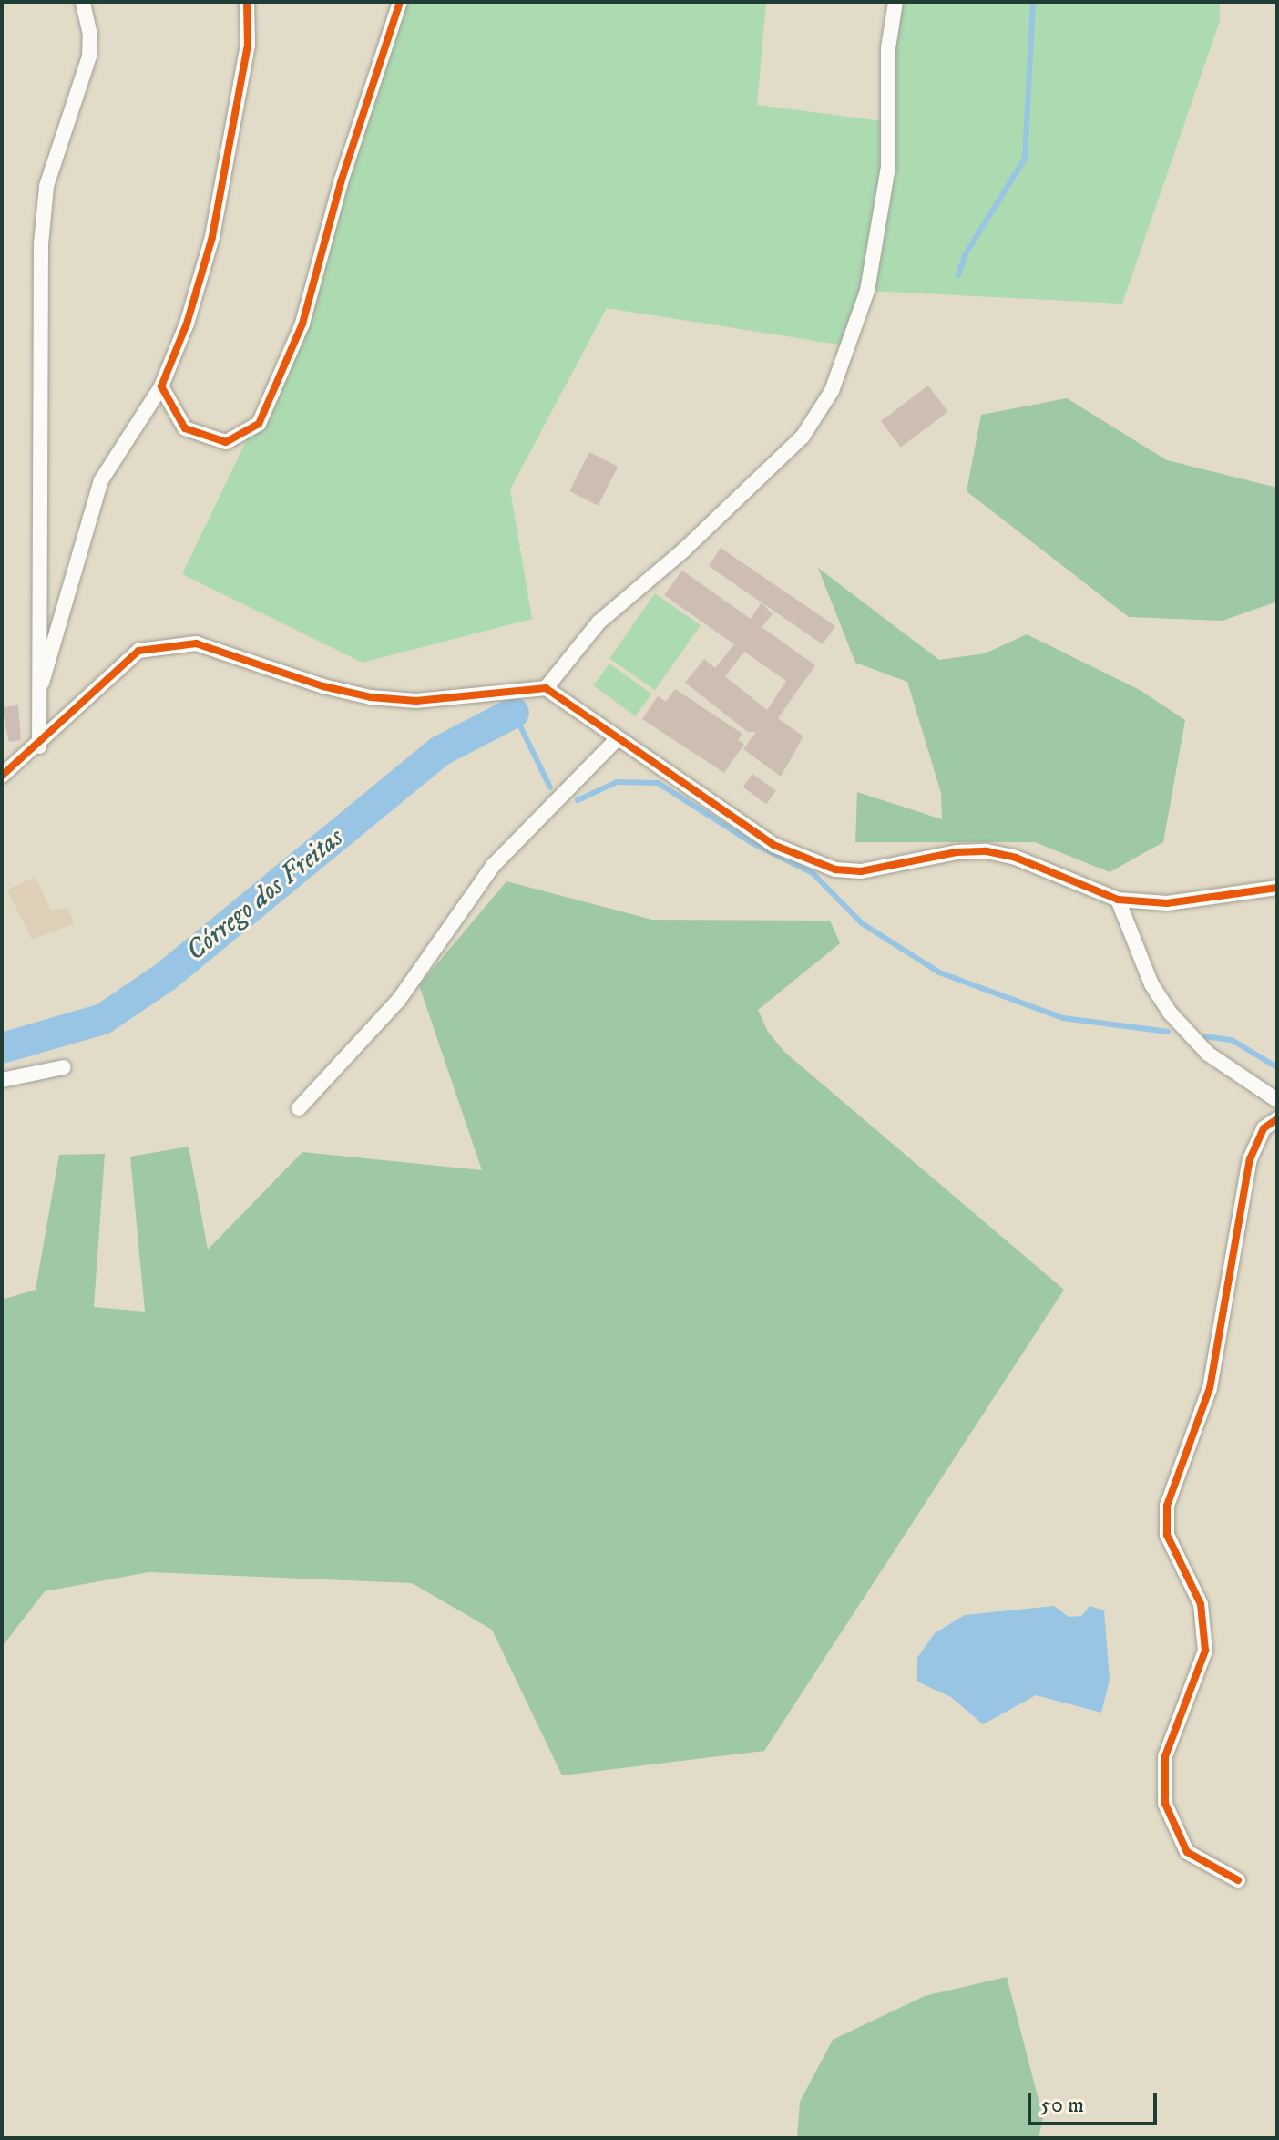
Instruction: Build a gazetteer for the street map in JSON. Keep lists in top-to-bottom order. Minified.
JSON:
{"water":["Córrego dos Freitas"],"scale_bar":"50 m"}
